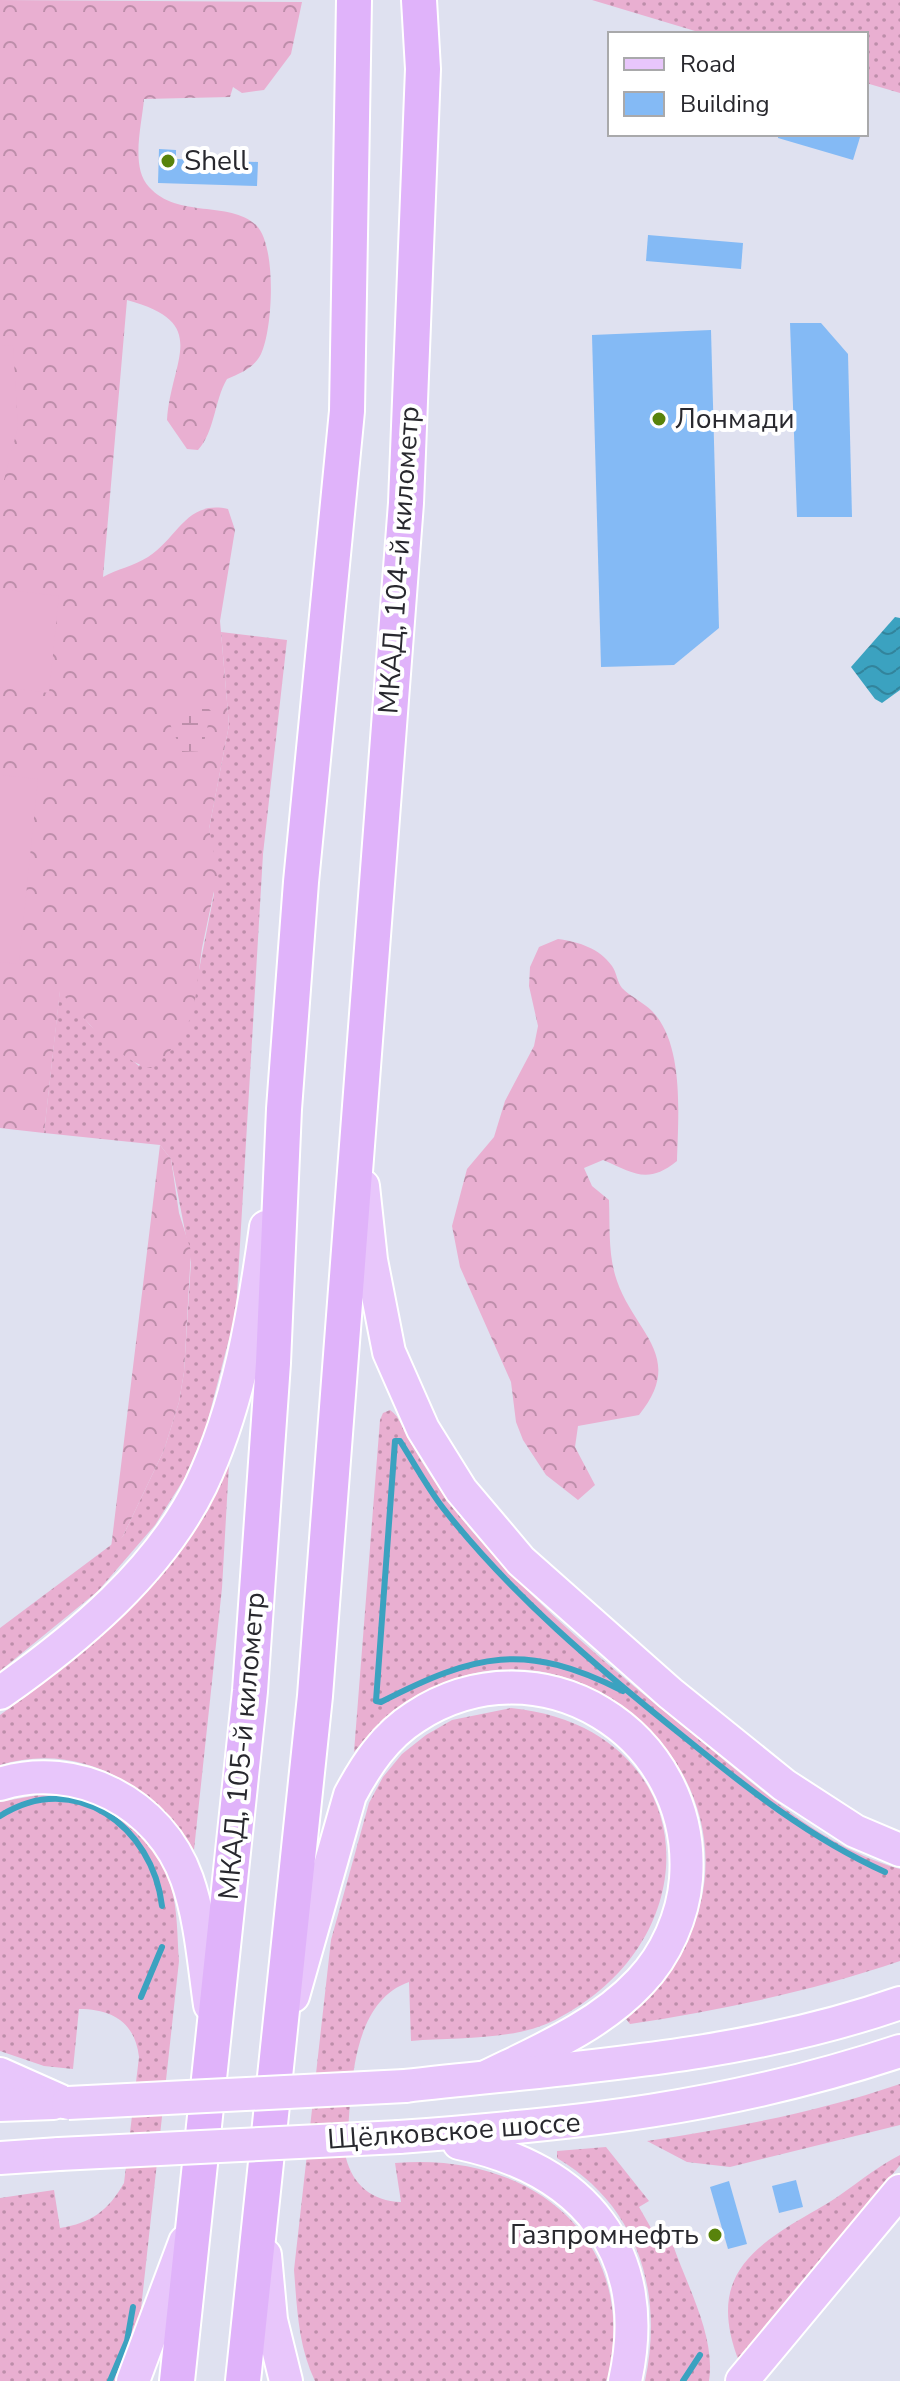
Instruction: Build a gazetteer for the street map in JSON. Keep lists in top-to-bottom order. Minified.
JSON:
{"streets":{"highway":["МКАД, 104-й километр","МКАД, 105-й километр"],"main road":["Щёлковское шоссе"]},"places":["Shell","Лонмади","Газпромнефть"],"legend":["Road","Building"]}
